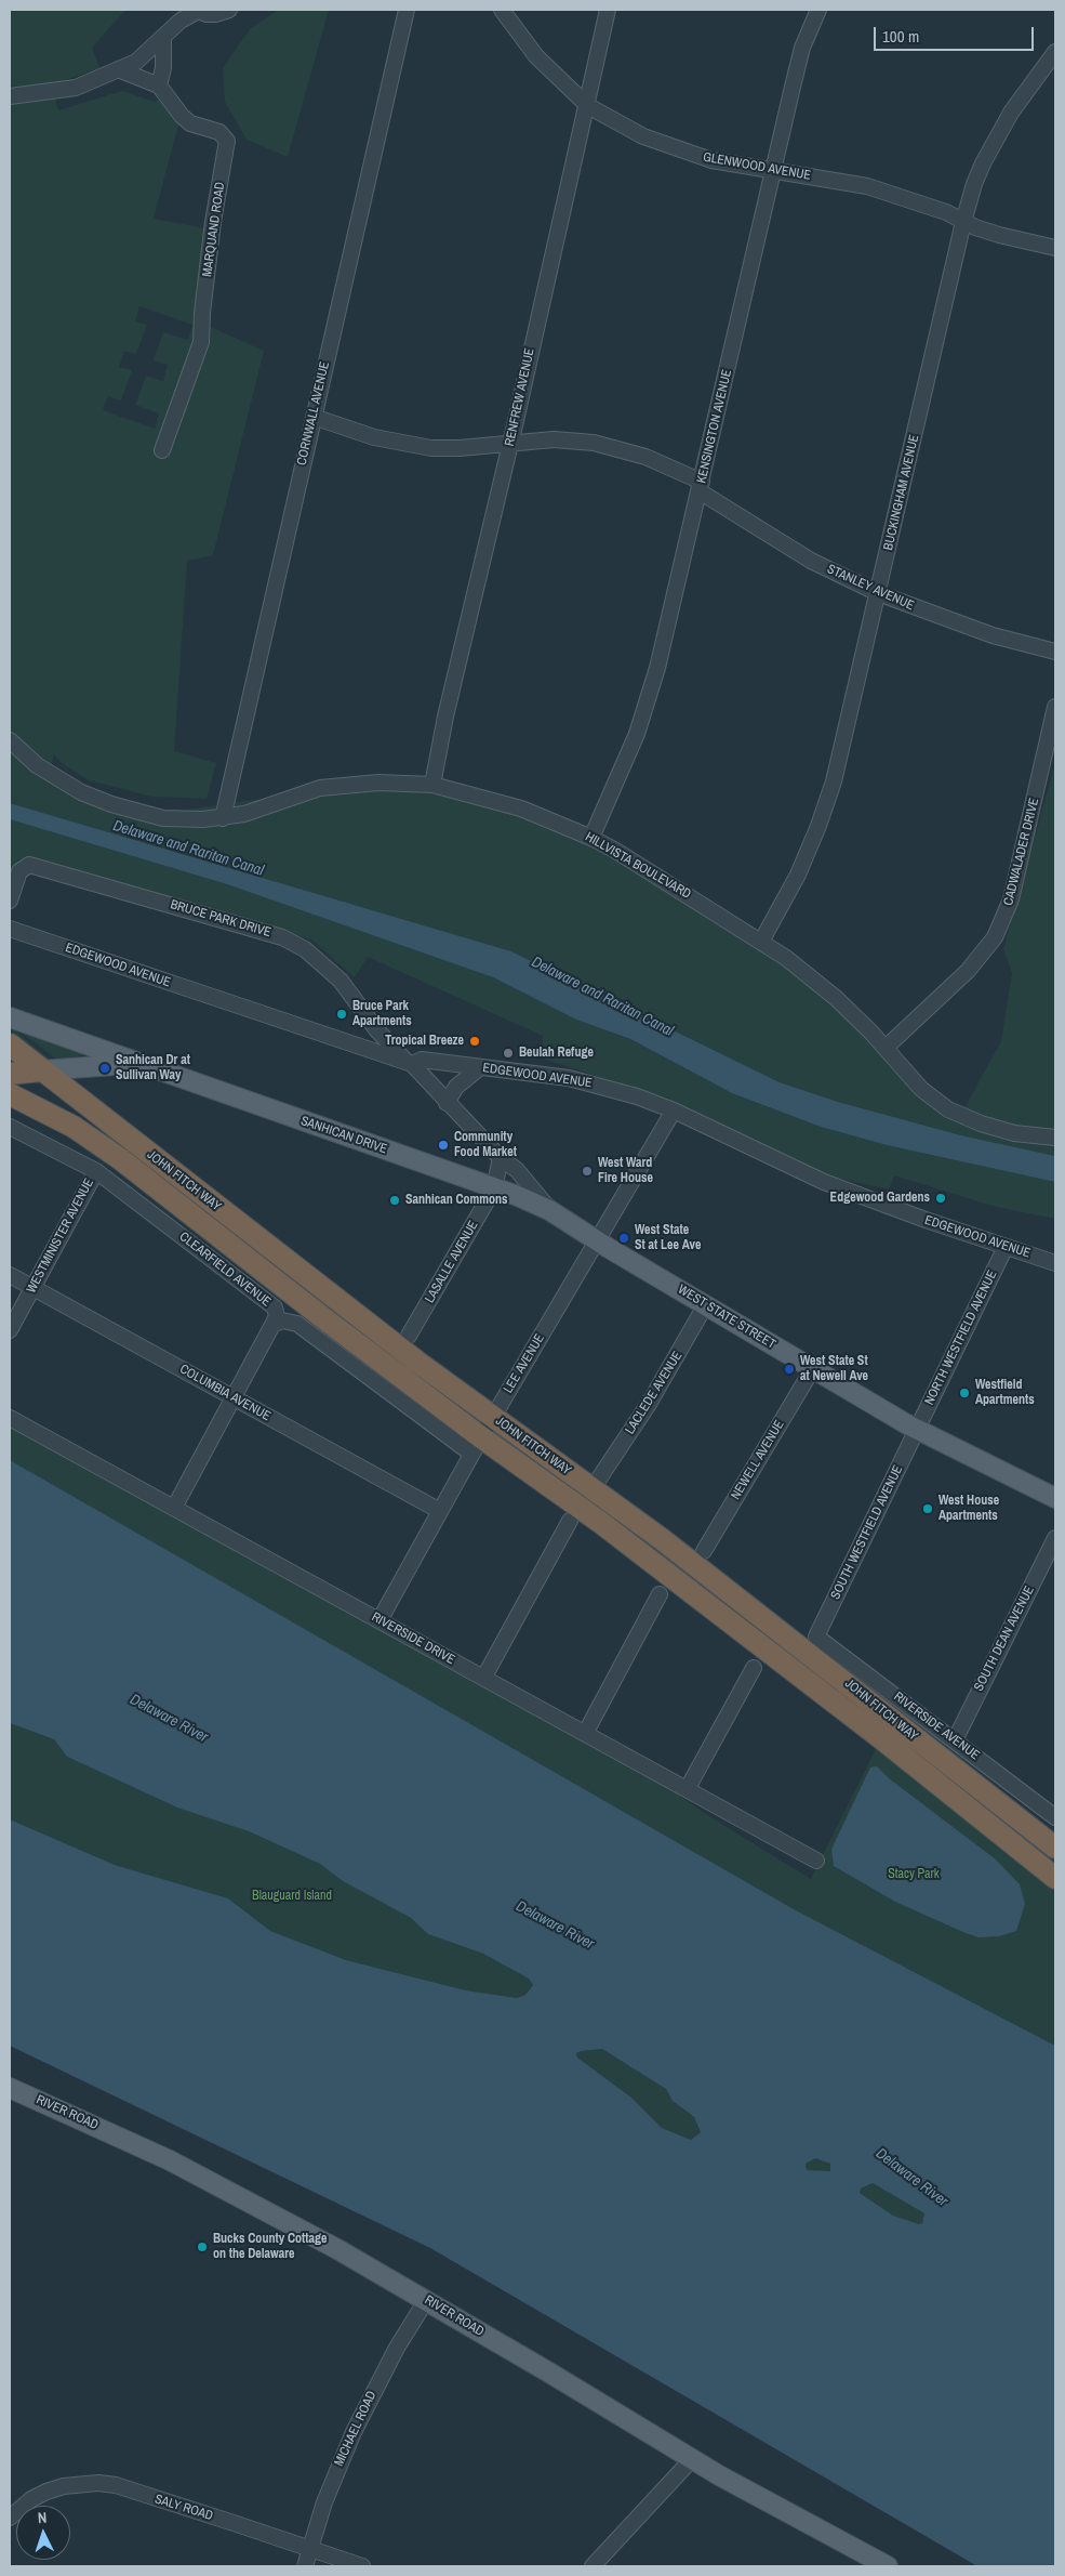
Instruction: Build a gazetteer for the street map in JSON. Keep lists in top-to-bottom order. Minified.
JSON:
{"streets":{"highway":["JOHN FITCH WAY"],"main road":["SANHICAN DRIVE","WEST STATE STREET","RIVER ROAD"],"street":["GLENWOOD AVENUE","MARQUAND ROAD","RENFREW AVENUE","CORNWALL AVENUE","KENSINGTON AVENUE","BUCKINGHAM AVENUE","STANLEY AVENUE","CADWALADER DRIVE","HILLVISTA BOULEVARD","BRUCE PARK DRIVE","EDGEWOOD AVENUE","WESTMINISTER AVENUE","LASALLE AVENUE","CLEARFIELD AVENUE","NORTH WESTFIELD AVENUE","LEE AVENUE","COLUMBIA AVENUE","LACLEDE AVENUE","NEWELL AVENUE","SOUTH WESTFIELD AVENUE","RIVERSIDE DRIVE","SOUTH DEAN AVENUE","RIVERSIDE AVENUE","MICHAEL ROAD","SALY ROAD"]},"crossings":[["GLENWOOD AVENUE","RENFREW AVENUE"],["GLENWOOD AVENUE","KENSINGTON AVENUE"],["GLENWOOD AVENUE","BUCKINGHAM AVENUE"],["RENFREW AVENUE","STANLEY AVENUE"],["RENFREW AVENUE","HILLVISTA BOULEVARD"],["CORNWALL AVENUE","STANLEY AVENUE"],["CORNWALL AVENUE","HILLVISTA BOULEVARD"],["KENSINGTON AVENUE","STANLEY AVENUE"],["KENSINGTON AVENUE","HILLVISTA BOULEVARD"],["BUCKINGHAM AVENUE","STANLEY AVENUE"],["BUCKINGHAM AVENUE","HILLVISTA BOULEVARD"],["CADWALADER DRIVE","HILLVISTA BOULEVARD"],["BRUCE PARK DRIVE","EDGEWOOD AVENUE"],["BRUCE PARK DRIVE","WEST STATE STREET"],["EDGEWOOD AVENUE","WEST STATE STREET"],["EDGEWOOD AVENUE","NORTH WESTFIELD AVENUE"],["EDGEWOOD AVENUE","LEE AVENUE"],["SANHICAN DRIVE","JOHN FITCH WAY"],["SANHICAN DRIVE","LASALLE AVENUE"],["SANHICAN DRIVE","WEST STATE STREET"],["JOHN FITCH WAY","CLEARFIELD AVENUE"],["JOHN FITCH WAY","LEE AVENUE"],["WESTMINISTER AVENUE","CLEARFIELD AVENUE"],["WESTMINISTER AVENUE","COLUMBIA AVENUE"],["CLEARFIELD AVENUE","LEE AVENUE"],["WEST STATE STREET","NORTH WESTFIELD AVENUE"],["WEST STATE STREET","LEE AVENUE"],["WEST STATE STREET","LACLEDE AVENUE"],["WEST STATE STREET","NEWELL AVENUE"],["WEST STATE STREET","SOUTH WESTFIELD AVENUE"],["NORTH WESTFIELD AVENUE","SOUTH WESTFIELD AVENUE"],["LEE AVENUE","COLUMBIA AVENUE"],["LEE AVENUE","RIVERSIDE DRIVE"],["SOUTH WESTFIELD AVENUE","RIVERSIDE AVENUE"],["SOUTH DEAN AVENUE","RIVERSIDE AVENUE"],["RIVER ROAD","MICHAEL ROAD"],["MICHAEL ROAD","SALY ROAD"]],"water":["Delaware and Raritan Canal","Delaware River"],"parks":["Stacy Park","Blauguard Island"],"places":["Bruce Park Apartments","Tropical Breeze","Beulah Refuge","Sanhican Dr at Sullivan Way","Community Food Market","West Ward Fire House","Edgewood Gardens","Sanhican Commons","West State St at Lee Ave","West State St at Newell Ave","Westfield Apartments","West House Apartments","Bucks County Cottage on the Delaware"],"scale_bar":"100 m","north":"top"}
